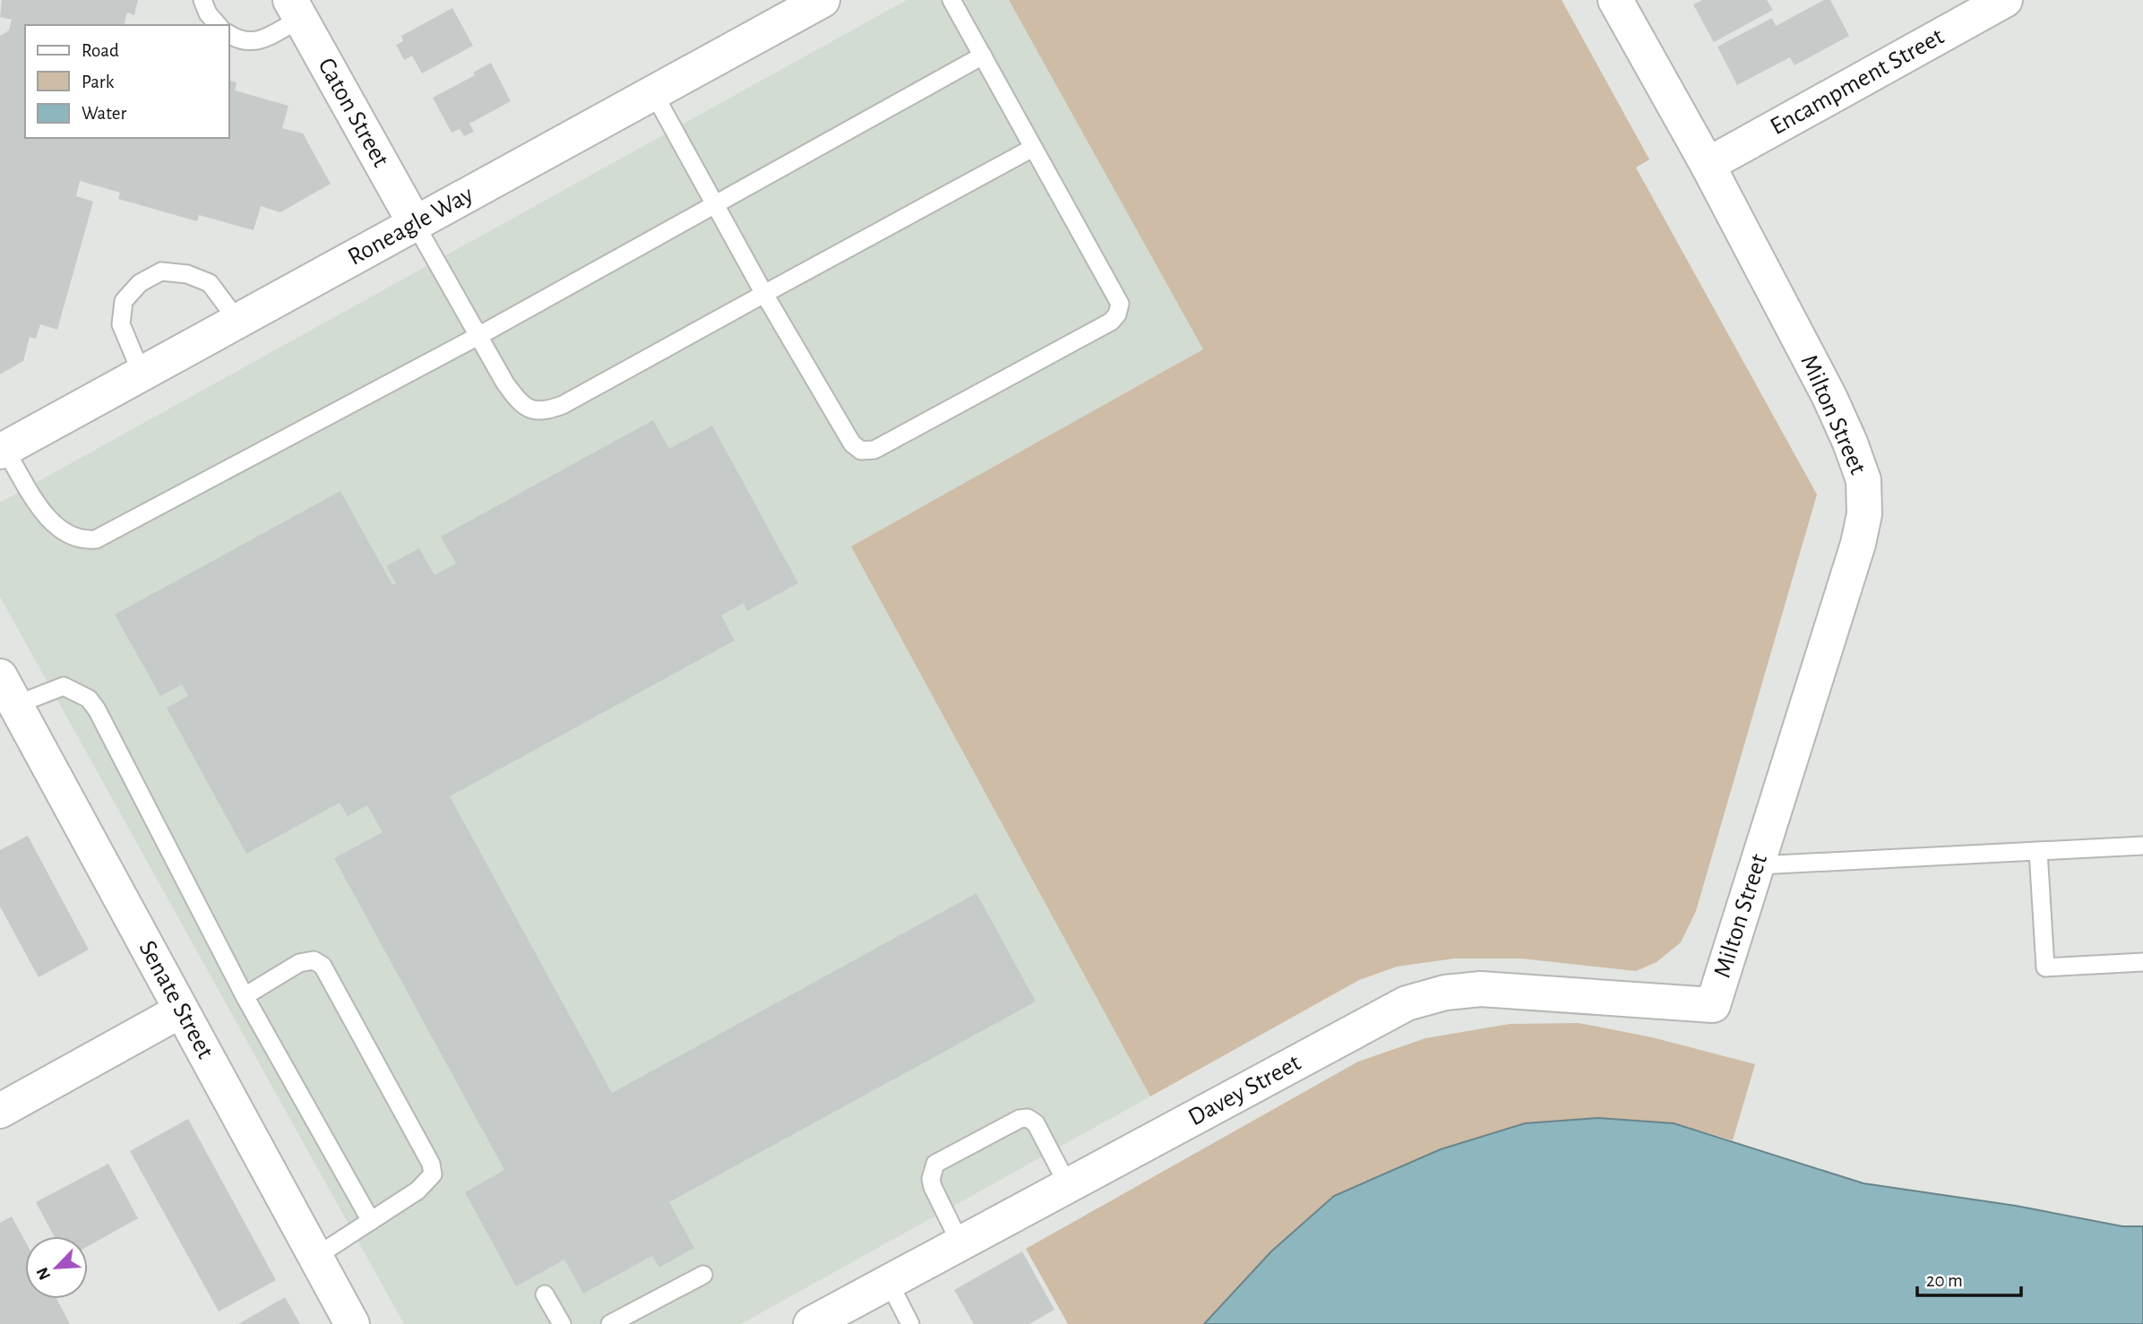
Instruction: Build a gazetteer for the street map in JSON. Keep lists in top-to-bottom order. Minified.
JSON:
{"streets":{"street":["Encampment Street","Caton Street","Roneagle Way","Milton Street","Senate Street","Davey Street"]},"crossings":[["Encampment Street","Milton Street"],["Caton Street","Roneagle Way"],["Milton Street","Davey Street"]],"legend":["Road","Park","Water"],"scale_bar":"20 m","north":"bottom left"}
